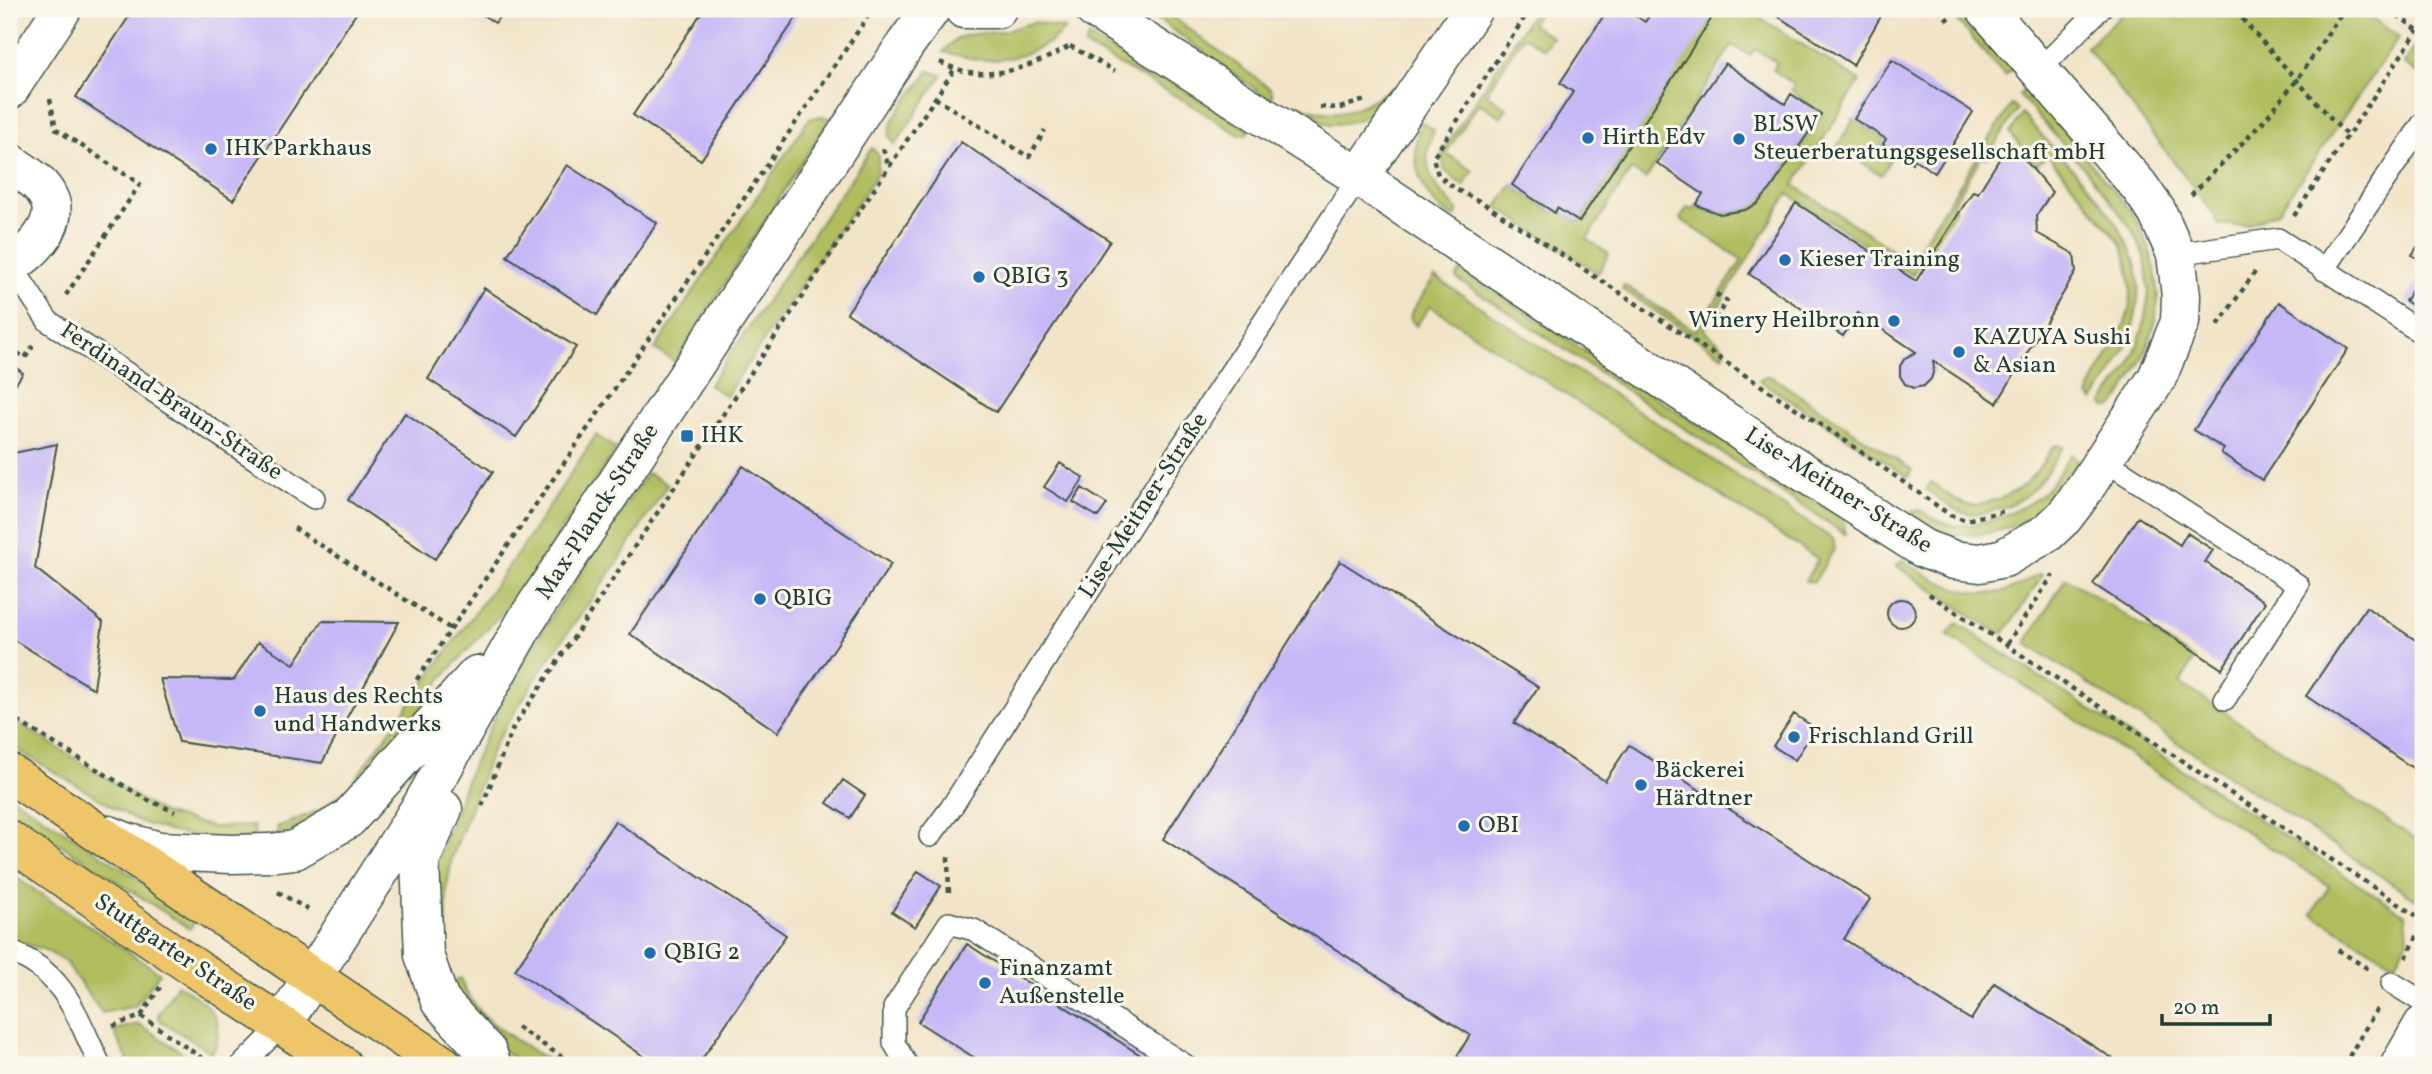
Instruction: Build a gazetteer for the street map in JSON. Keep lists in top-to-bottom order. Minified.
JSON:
{"streets":{"main road":["Stuttgarter Straße"],"street":["Ferdinand-Braun-Straße","Lise-Meitner-Straße","Max-Planck-Straße"]},"crossings":[["Max-Planck-Straße","Stuttgarter Straße"]],"places":{"other":["Hirth Edv","BLSW Steuerberatungsgesellschaft mbH","IHK Parkhaus","Kieser Training","QBIG 3","Winery Heilbronn","KAZUYA Sushi & Asian","QBIG","Haus des Rechts und Handwerks","Frischland Grill","Bäckerei Härdtner","OBI","QBIG 2","Finanzamt Außenstelle"],"transit":["IHK"]},"scale_bar":"20 m"}
